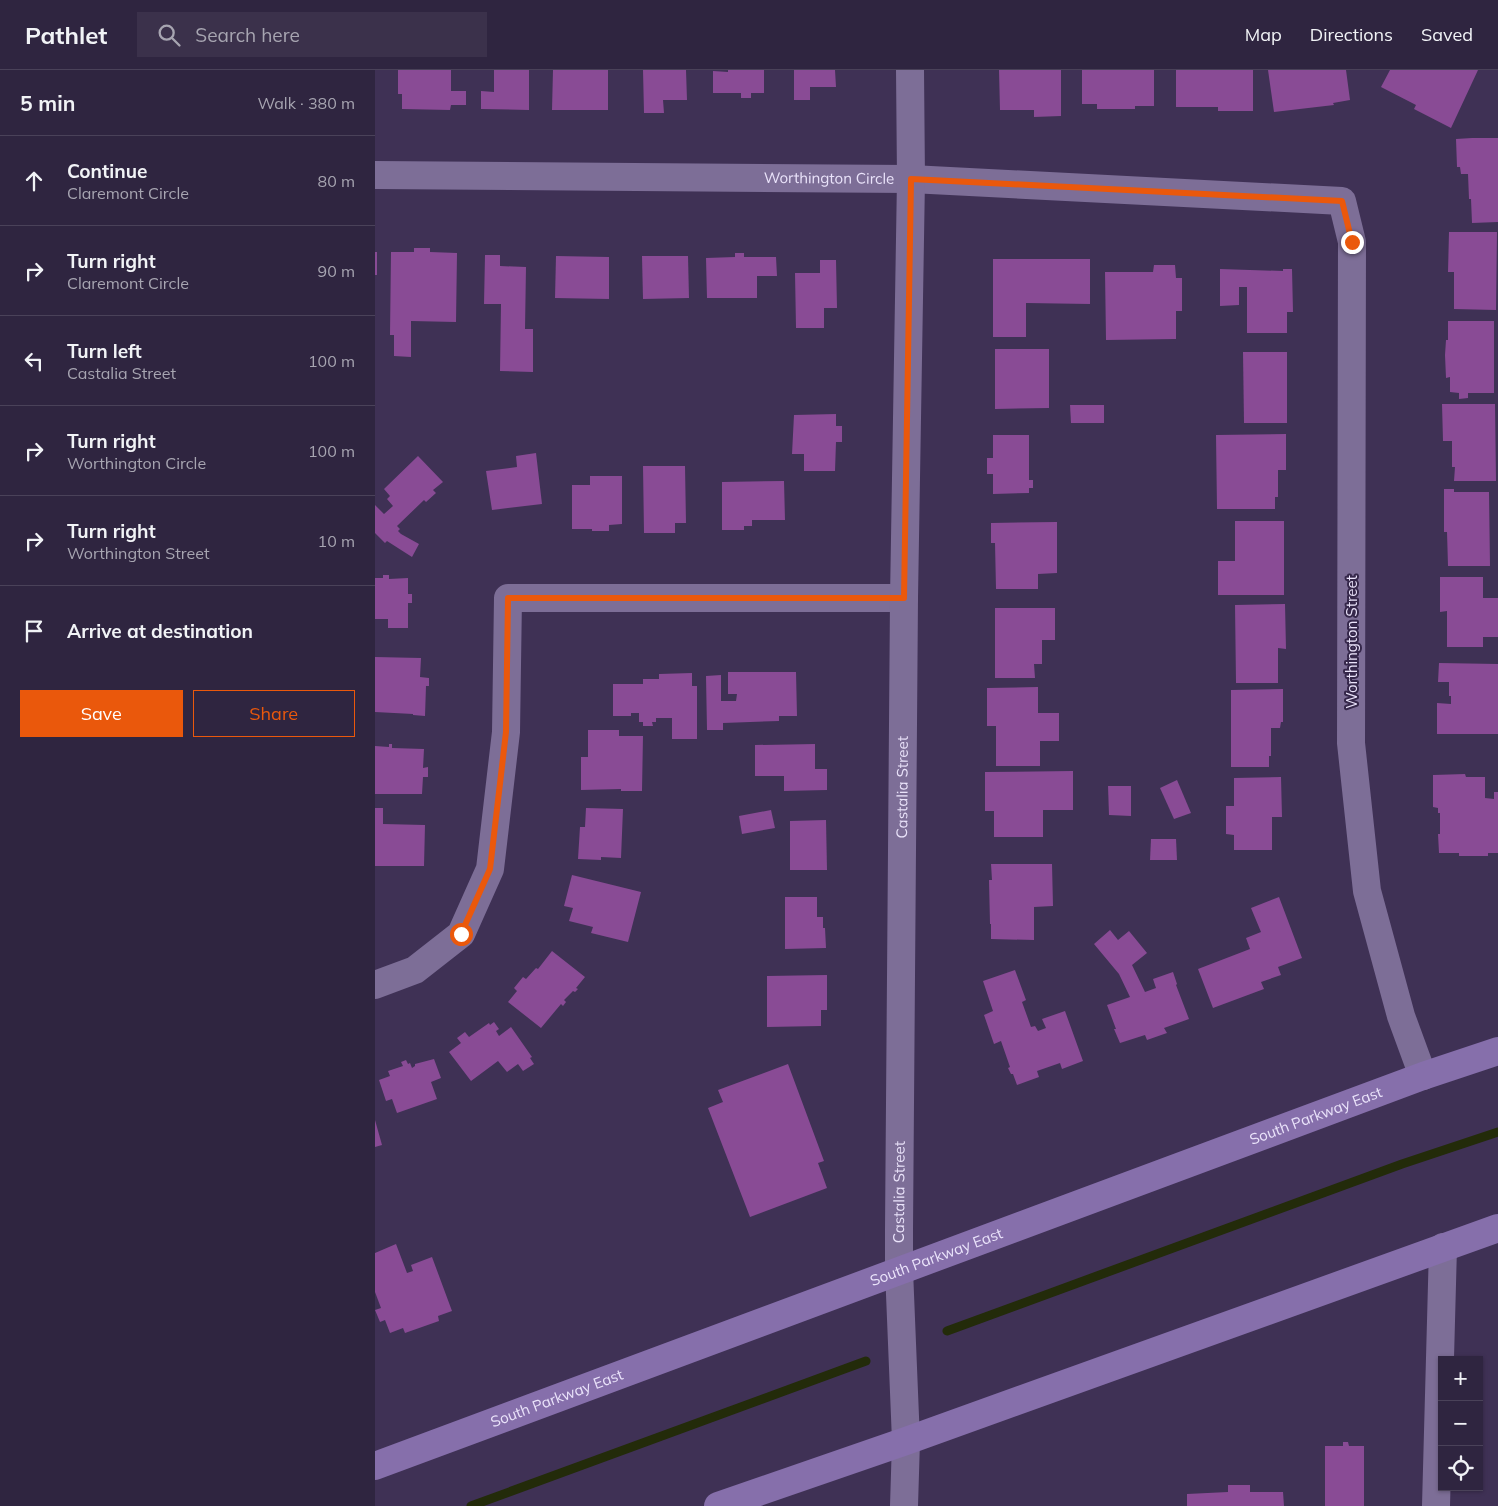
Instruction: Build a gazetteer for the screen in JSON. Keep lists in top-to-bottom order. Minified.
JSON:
{"streets":{"main road":["South Parkway East"],"street":["Worthington Circle","Worthington Street","Castalia Street"]},"crossings":[["Worthington Circle","Worthington Street"],["Worthington Circle","Castalia Street"],["Worthington Street","South Parkway East"],["Castalia Street","South Parkway East"]],"page":{"header":"Pathlet","search":"Search here","nav":["Map","Directions","Saved"],"heading":["5 min","Walk · 380 m"],"list":[["Continue","Claremont Circle","80 m"],["Turn right","Claremont Circle","90 m"],["Turn left","Castalia Street","100 m"],["Turn right","Worthington Circle","100 m"],["Turn right","Worthington Street","10 m"],"Arrive at destination"],"buttons":["Save","Share"],"map_buttons":["+","−"]}}
